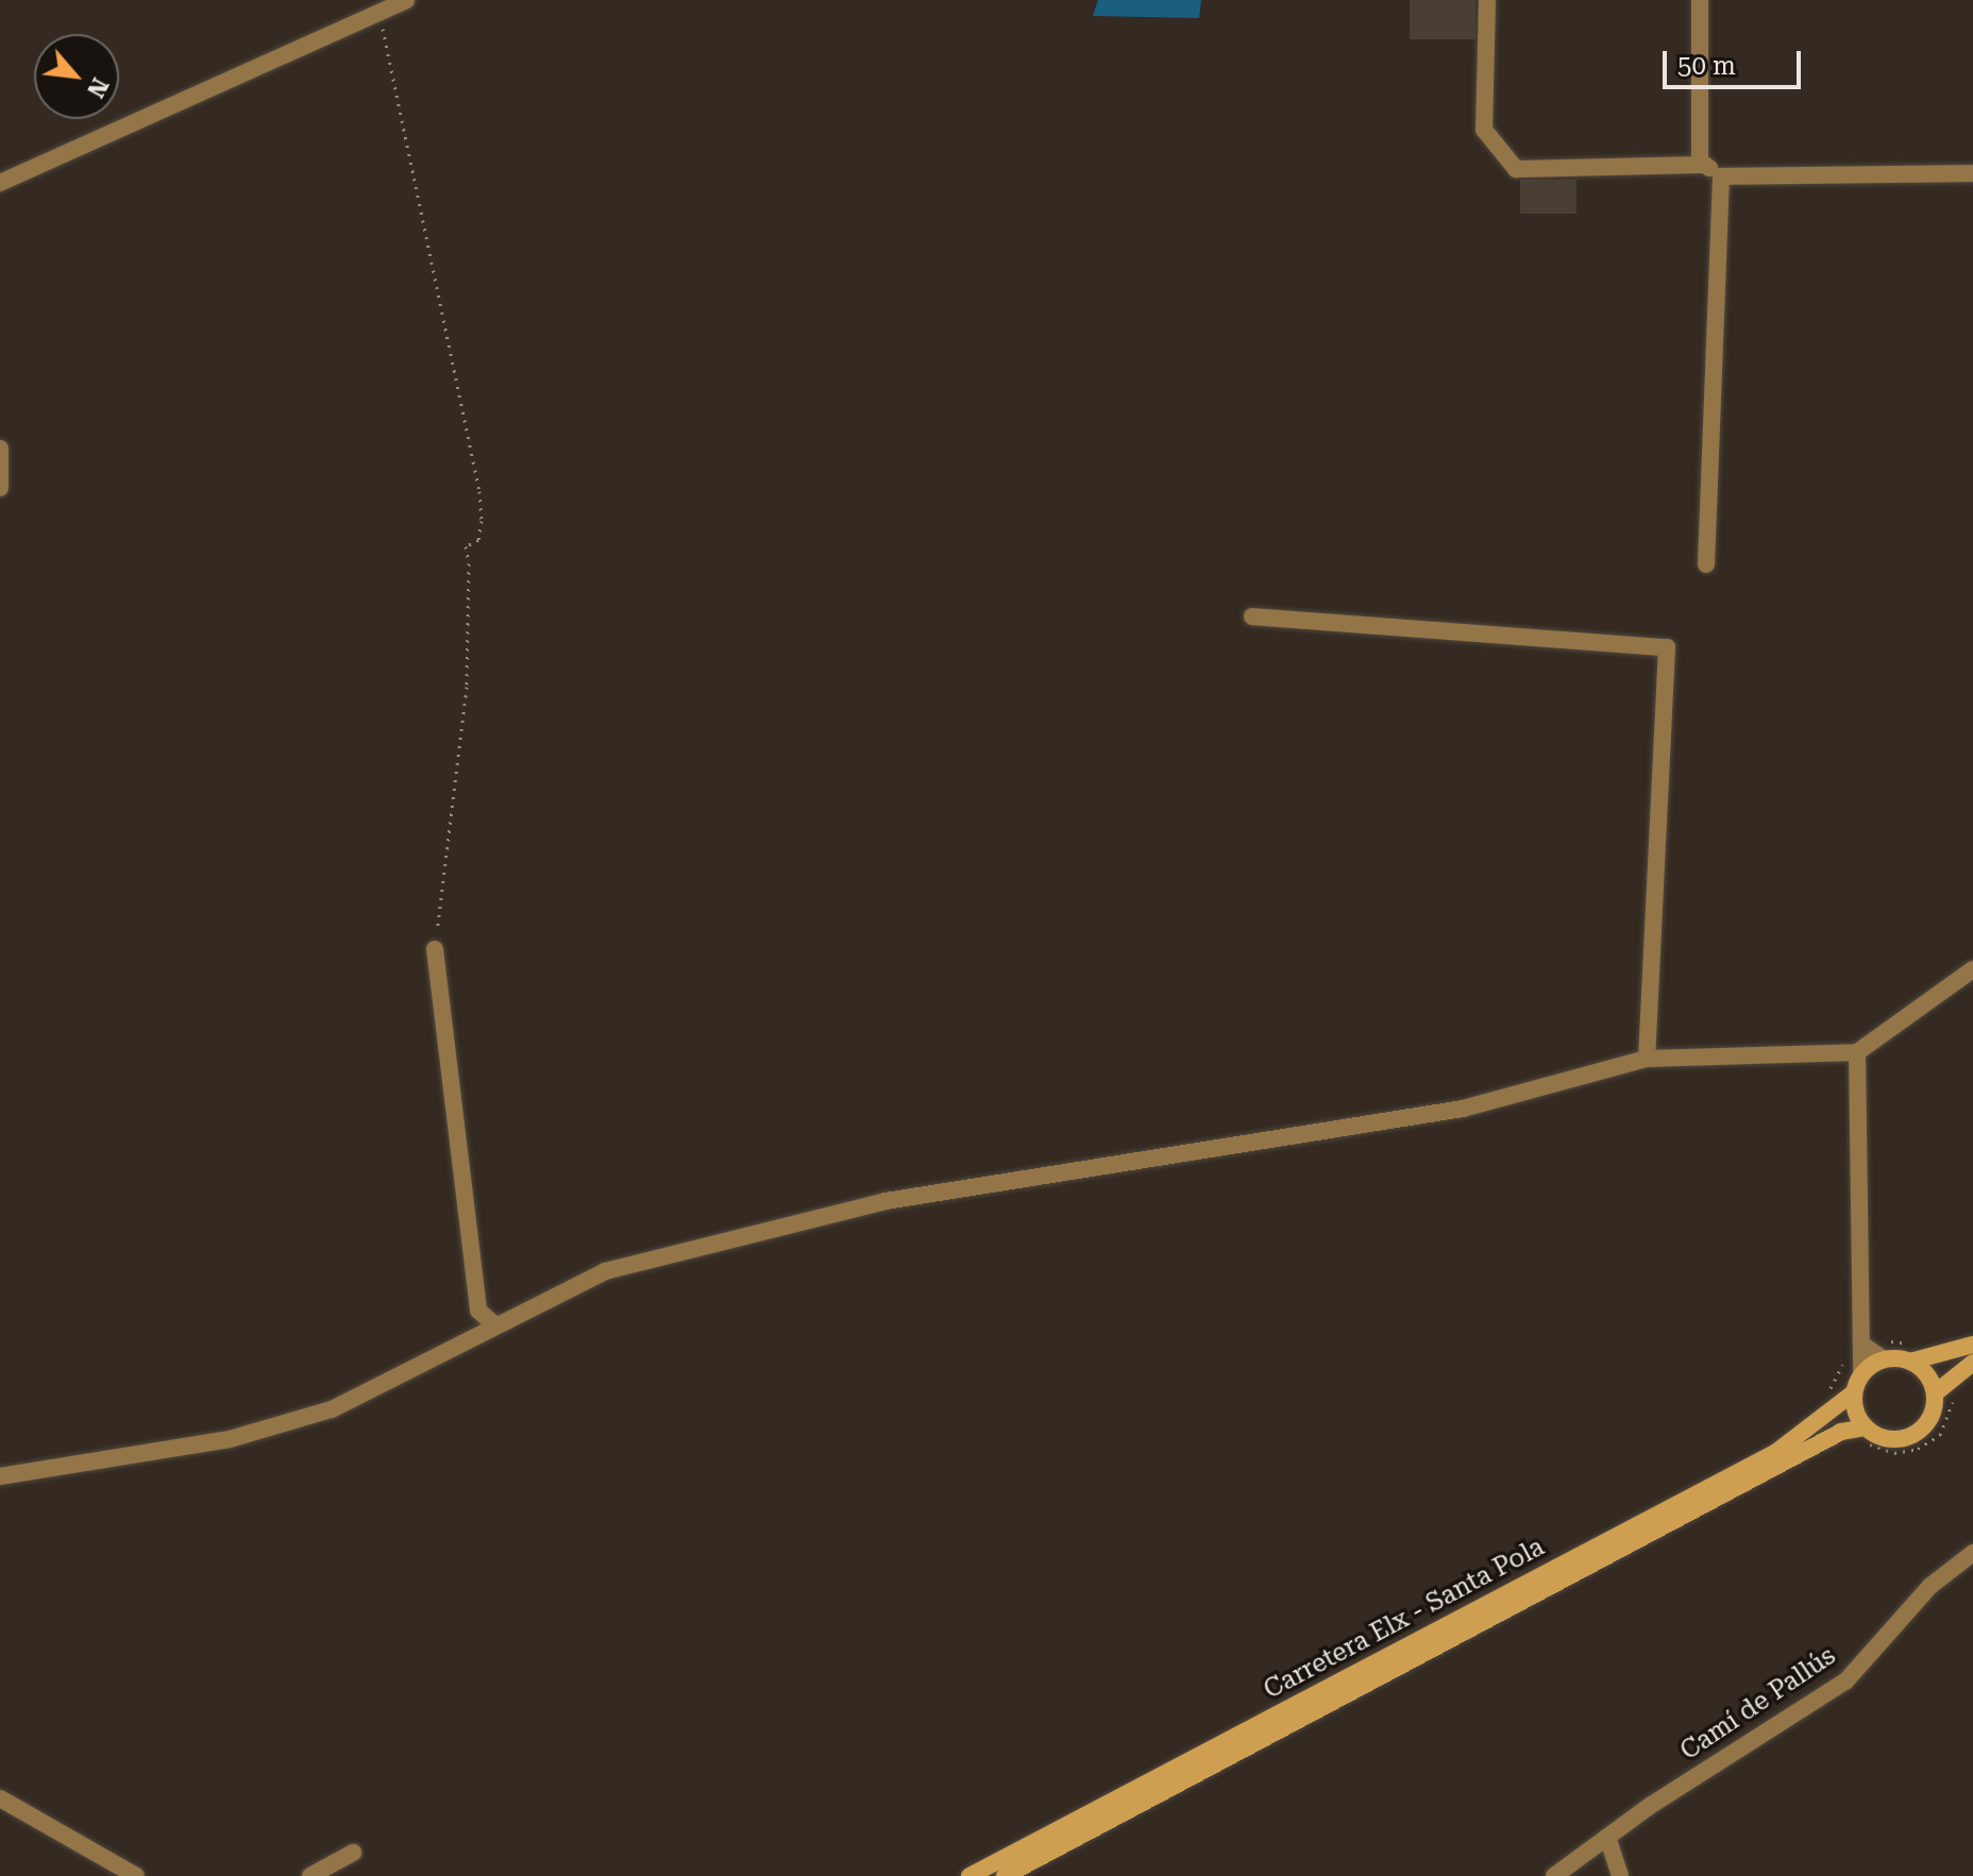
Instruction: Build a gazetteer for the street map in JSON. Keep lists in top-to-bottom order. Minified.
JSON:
{"streets":{"main road":["Carretera Elx - Santa Pola"],"street":["Camí de Pallús"]},"scale_bar":"50 m","north":"bottom right"}
